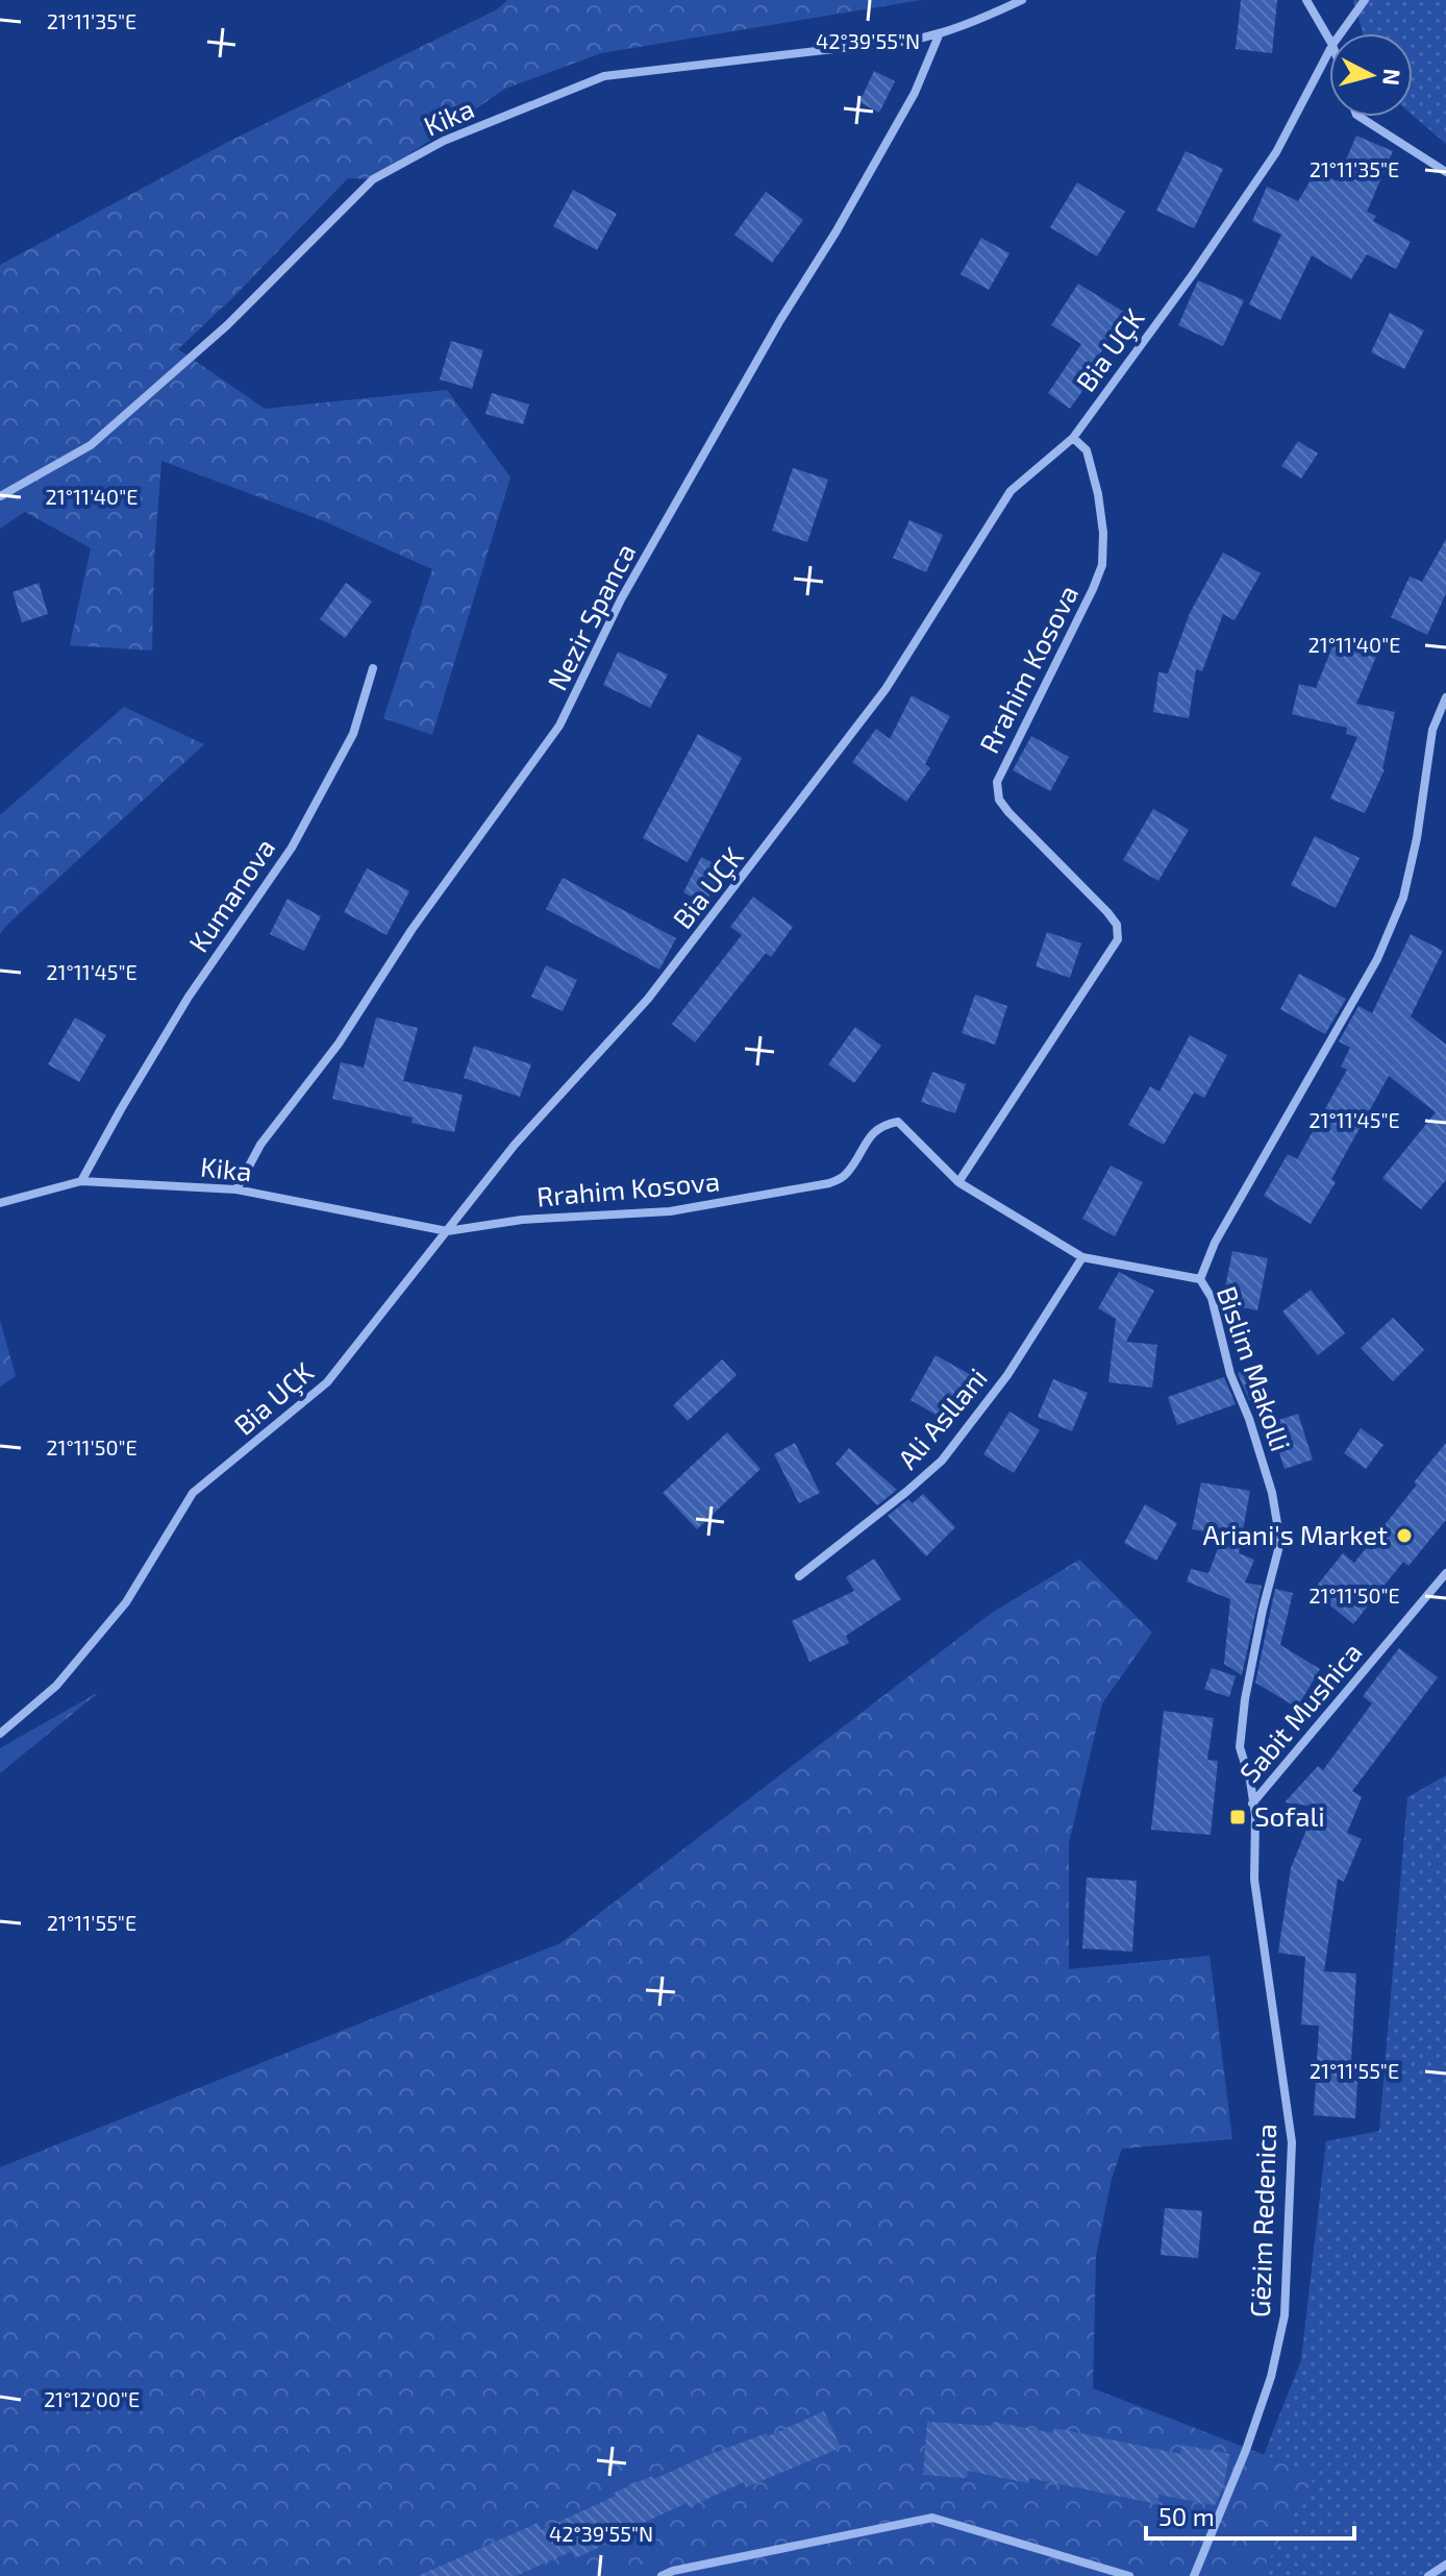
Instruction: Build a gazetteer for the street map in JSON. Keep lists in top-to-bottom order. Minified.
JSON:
{"streets":{"street":["Kika","Bia UÇK","Nezir Spanca","Rrahim Kosova","Kumanova","Bislim Makolli","Ali Asllani","Sabit Mushica","Gëzim Redenica"]},"crossings":[["Kika","Bia UÇK"],["Kika","Nezir Spanca"],["Kika","Rrahim Kosova"],["Kika","Kumanova"],["Bia UÇK","Rrahim Kosova"],["Rrahim Kosova","Bislim Makolli"],["Rrahim Kosova","Ali Asllani"],["Bislim Makolli","Sabit Mushica"],["Bislim Makolli","Gëzim Redenica"],["Sabit Mushica","Gëzim Redenica"]],"places":{"other":["Ariani's Market"],"transit":["Sofali"]},"scale_bar":"50 m","north":"right","coordinates":["21°11'35\"E","42°39'55\"N","21°11'40\"E","21°11'45\"E","21°11'50\"E","21°11'55\"E","21°12'00\"E"]}
